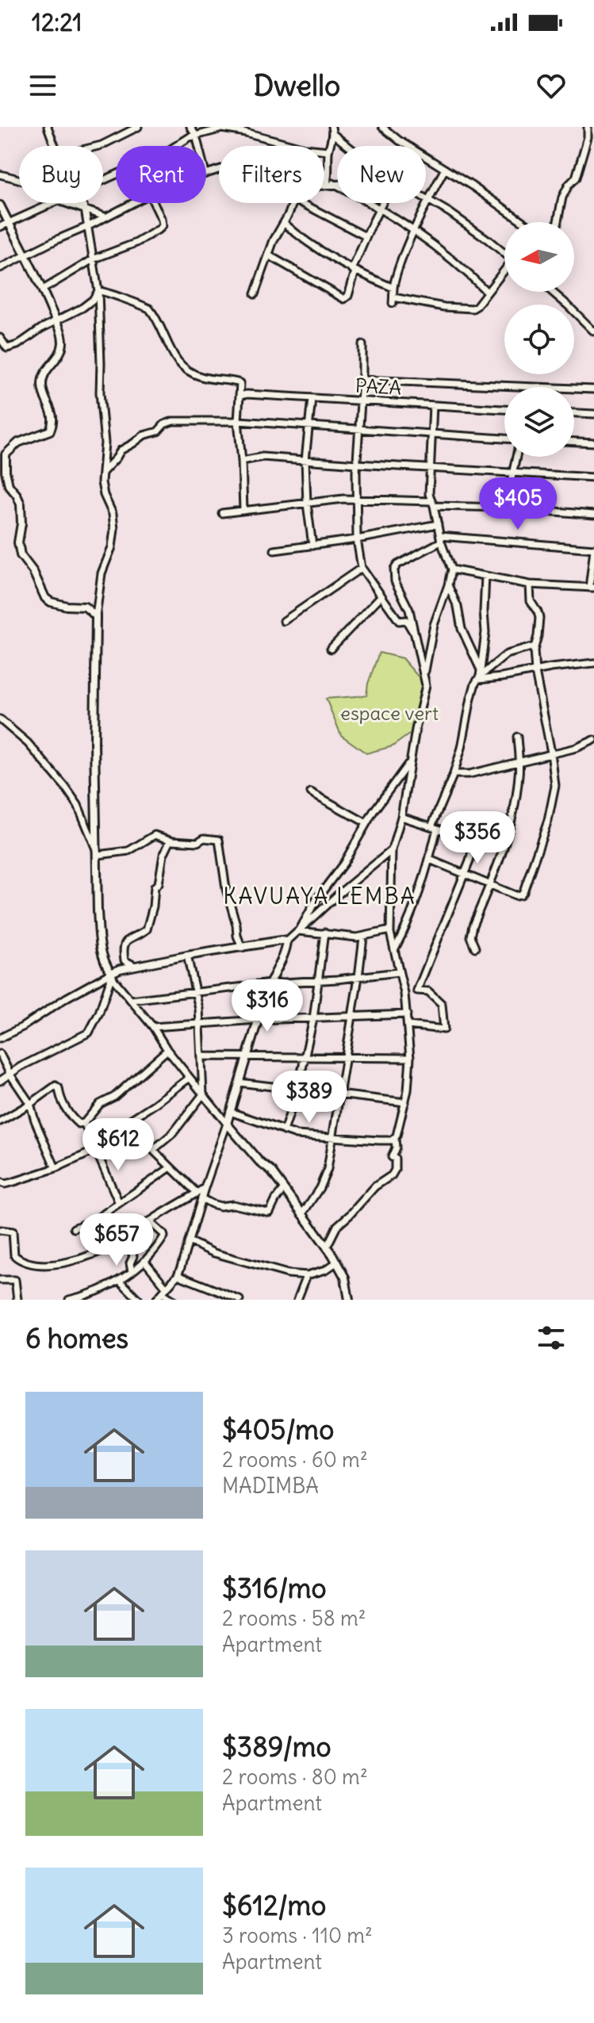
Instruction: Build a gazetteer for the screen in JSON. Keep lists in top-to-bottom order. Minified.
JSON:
{"streets":{"street":["PAZA"]},"districts":["KAVUAYA LEMBA"],"parks":["espace vert"],"north":"left","page":{"status":"12:21","header":"Dwello","chip":["Buy","Rent","Filters","New"],"price":["$405","$356","$316","$389","$612","$657"],"heading":"6 homes","list":[{"name":"$405/mo","note":"2 rooms · 60 m² · MADIMBA"},{"name":"$316/mo","note":"2 rooms · 58 m² · Apartment"},{"name":"$389/mo","note":"2 rooms · 80 m² · Apartment"},{"name":"$612/mo","note":"3 rooms · 110 m² · Apartment"}]}}
